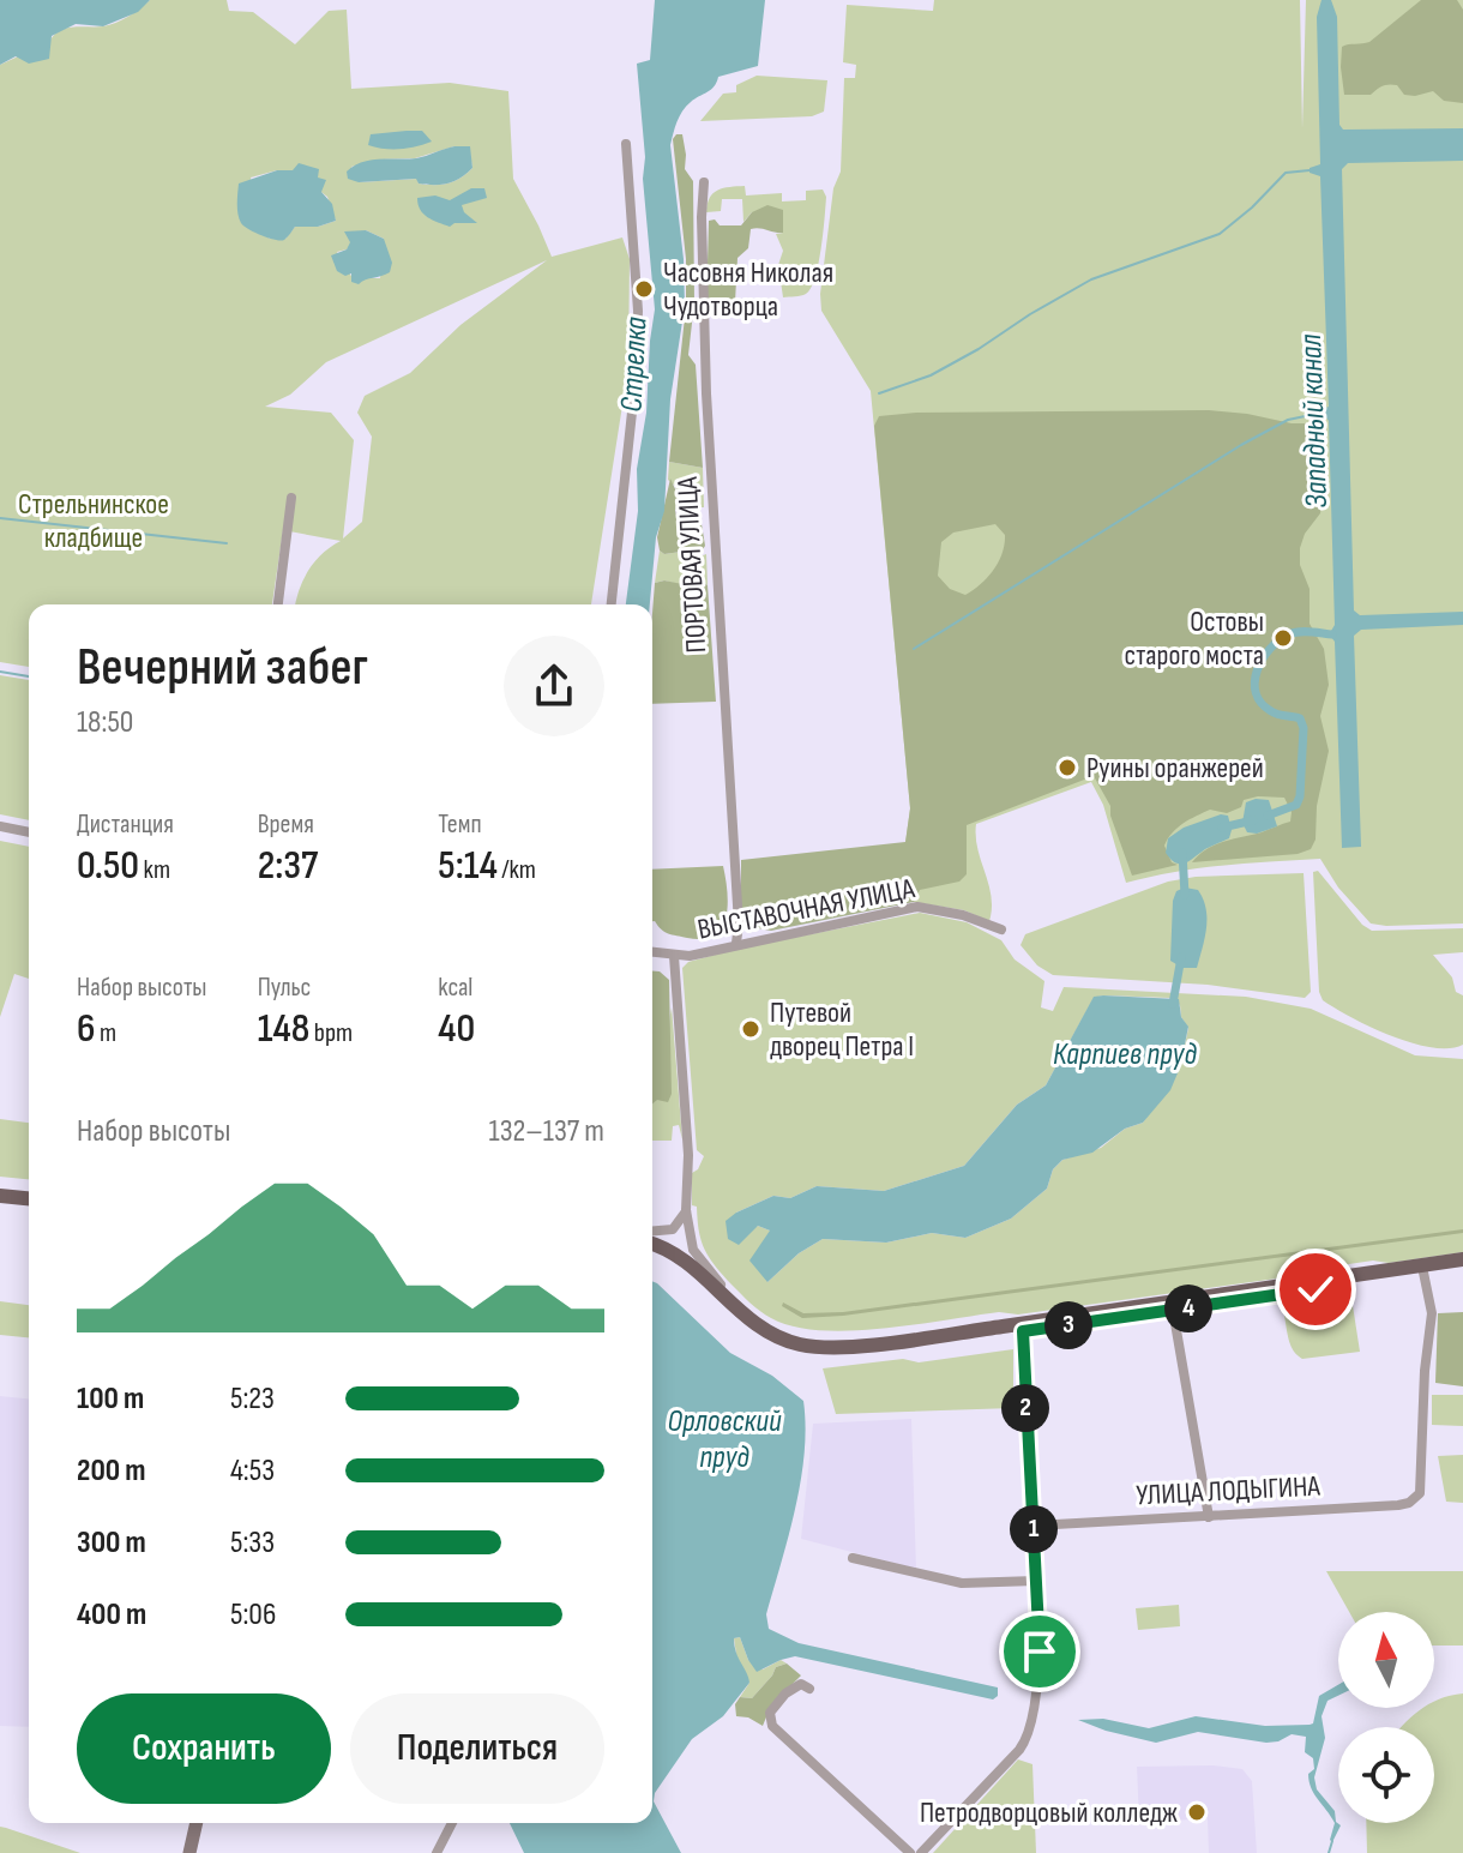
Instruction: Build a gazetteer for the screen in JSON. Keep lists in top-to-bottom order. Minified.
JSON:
{"streets":{"street":["ПОРТОВАЯ УЛИЦА","ВЫСТАВОЧНАЯ УЛИЦА","УЛИЦА ЛОДЫГИНА"]},"crossings":[["ПОРТОВАЯ УЛИЦА","ВЫСТАВОЧНАЯ УЛИЦА"]],"water":["Стрелка","Западный канал","Карпиев пруд","Орловский пруд"],"parks":["Стрельнинское кладбище"],"places":["Часовня Николая Чудотворца","Остовы старого моста","Руины оранжерей","Путевой дворец Петра I","Петродворцовый колледж"],"north":"top","page":{"heading":["Вечерний забег","18:50"],"stats":[["Дистанция","0.50 km"],["Время","2:37"],["Темп","5:14 /km"],["Набор высоты","6 m"],["Пульс","148 bpm"],["kcal","40"]],"chart":["Набор высоты","132–137 m"],"pins":["4","3","2","1"],"list":[{"name":"100 m","note":"5:23"},{"name":"200 m","note":"4:53"},{"name":"300 m","note":"5:33"},{"name":"400 m","note":"5:06"}],"buttons":["Сохранить","Поделиться"]}}
